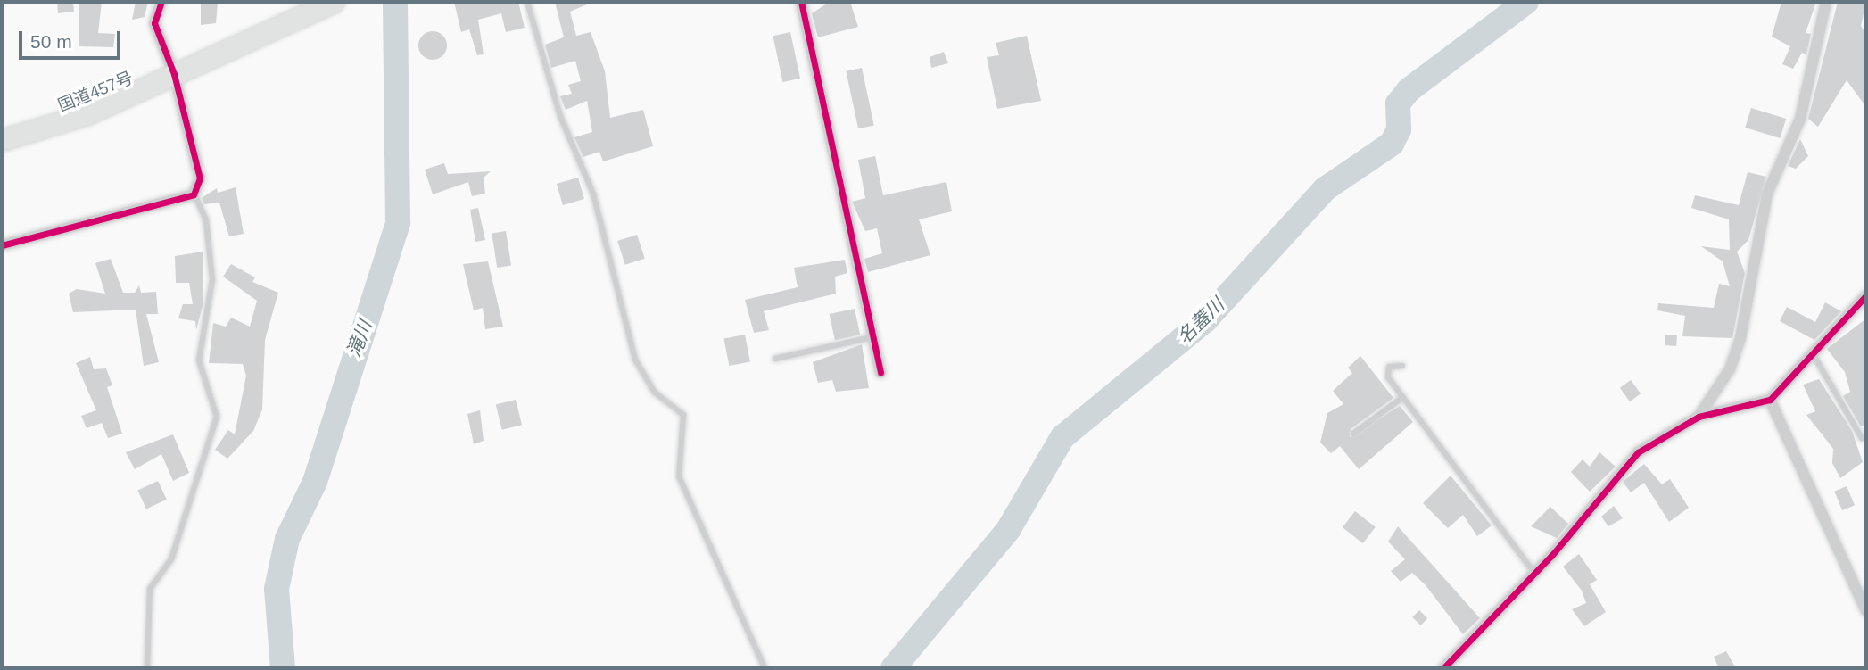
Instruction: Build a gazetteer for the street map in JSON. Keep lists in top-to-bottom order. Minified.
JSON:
{"streets":{"highway":["国道457号"]},"water":["名蓋川","滝川"],"scale_bar":"50 m"}
